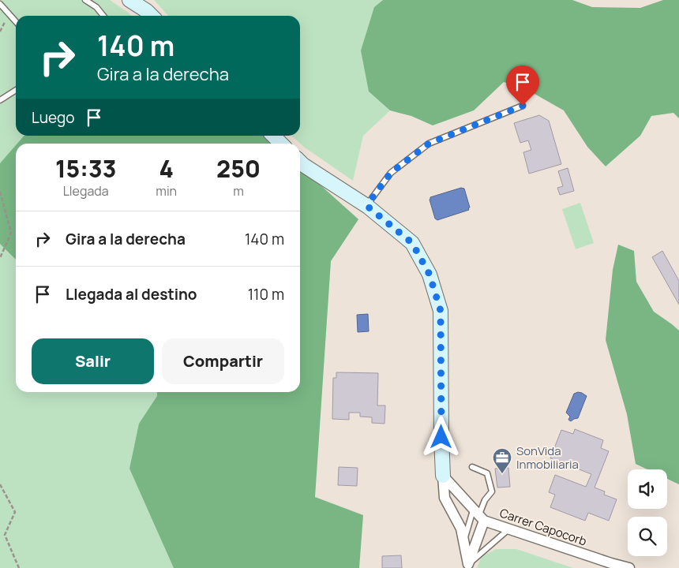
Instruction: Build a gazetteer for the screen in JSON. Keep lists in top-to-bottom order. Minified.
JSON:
{"streets":{"street":["Carrer Capocorb"]},"places":{"office":["SonVida Inmobiliaria"]},"page":{"turn":["140 m","Gira a la derecha"],"then":"Luego","eta":["15:33","Llegada","4","min","250","m"],"list":[{"name":"Gira a la derecha","value":"140 m"},{"name":"Llegada al destino","value":"110 m"}],"buttons":["Salir","Compartir"]}}
